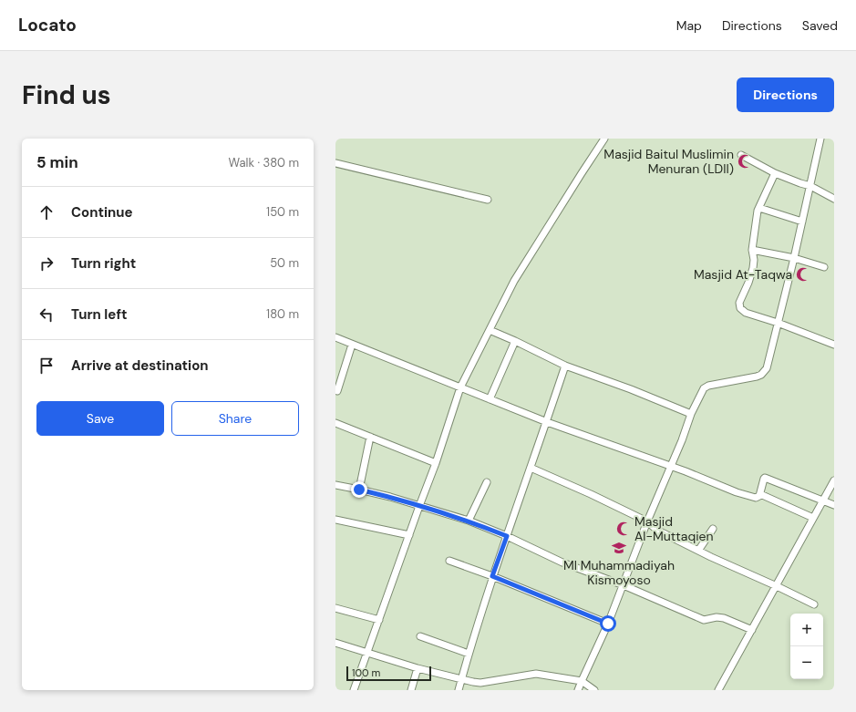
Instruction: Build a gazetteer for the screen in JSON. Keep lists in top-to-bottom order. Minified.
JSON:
{"places":{"mosque":["Masjid Baitul Muslimin Menuran (LDII)","Masjid At-Taqwa","Masjid Al-Muttaqien"],"school or university":["MI Muhammadiyah Kismoyoso"]},"scale_bar":"100 m","page":{"header":"Locato","nav":["Map","Directions","Saved"],"buttons":["Directions",["Save","Share"]],"title":"Find us","heading":["5 min","Walk · 380 m"],"list":[["Continue","150 m"],["Turn right","50 m"],["Turn left","180 m"],"Arrive at destination"],"map_buttons":["+","−"],"scale":"100 m"}}
